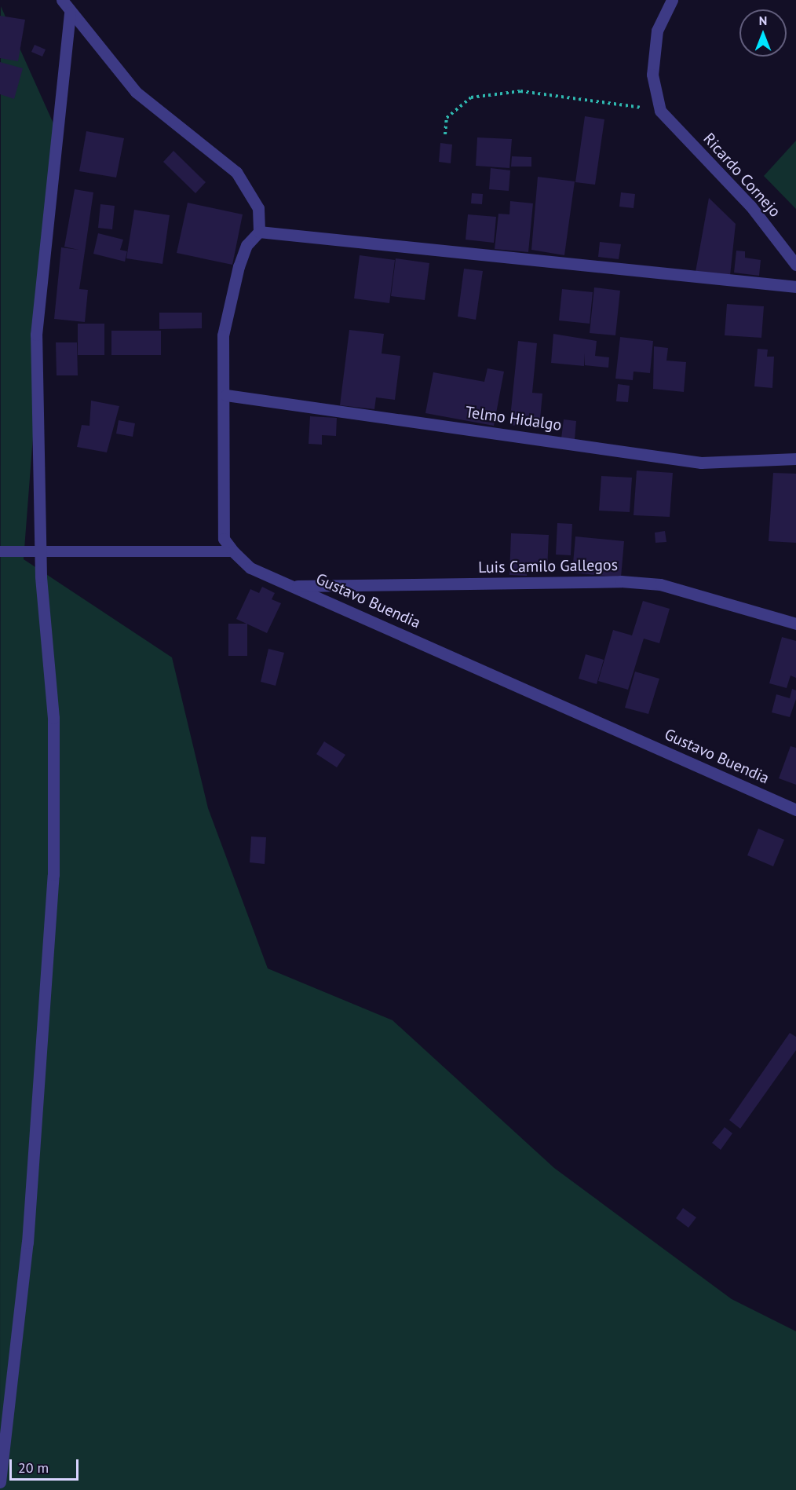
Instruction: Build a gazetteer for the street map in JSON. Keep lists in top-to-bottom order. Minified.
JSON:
{"streets":{"street":["Ricardo Cornejo","Telmo Hidalgo","Luis Camilo Gallegos","Gustavo Buendia"]},"crossings":[["Telmo Hidalgo","Gustavo Buendia"],["Luis Camilo Gallegos","Gustavo Buendia"]],"scale_bar":"20 m","north":"top"}
